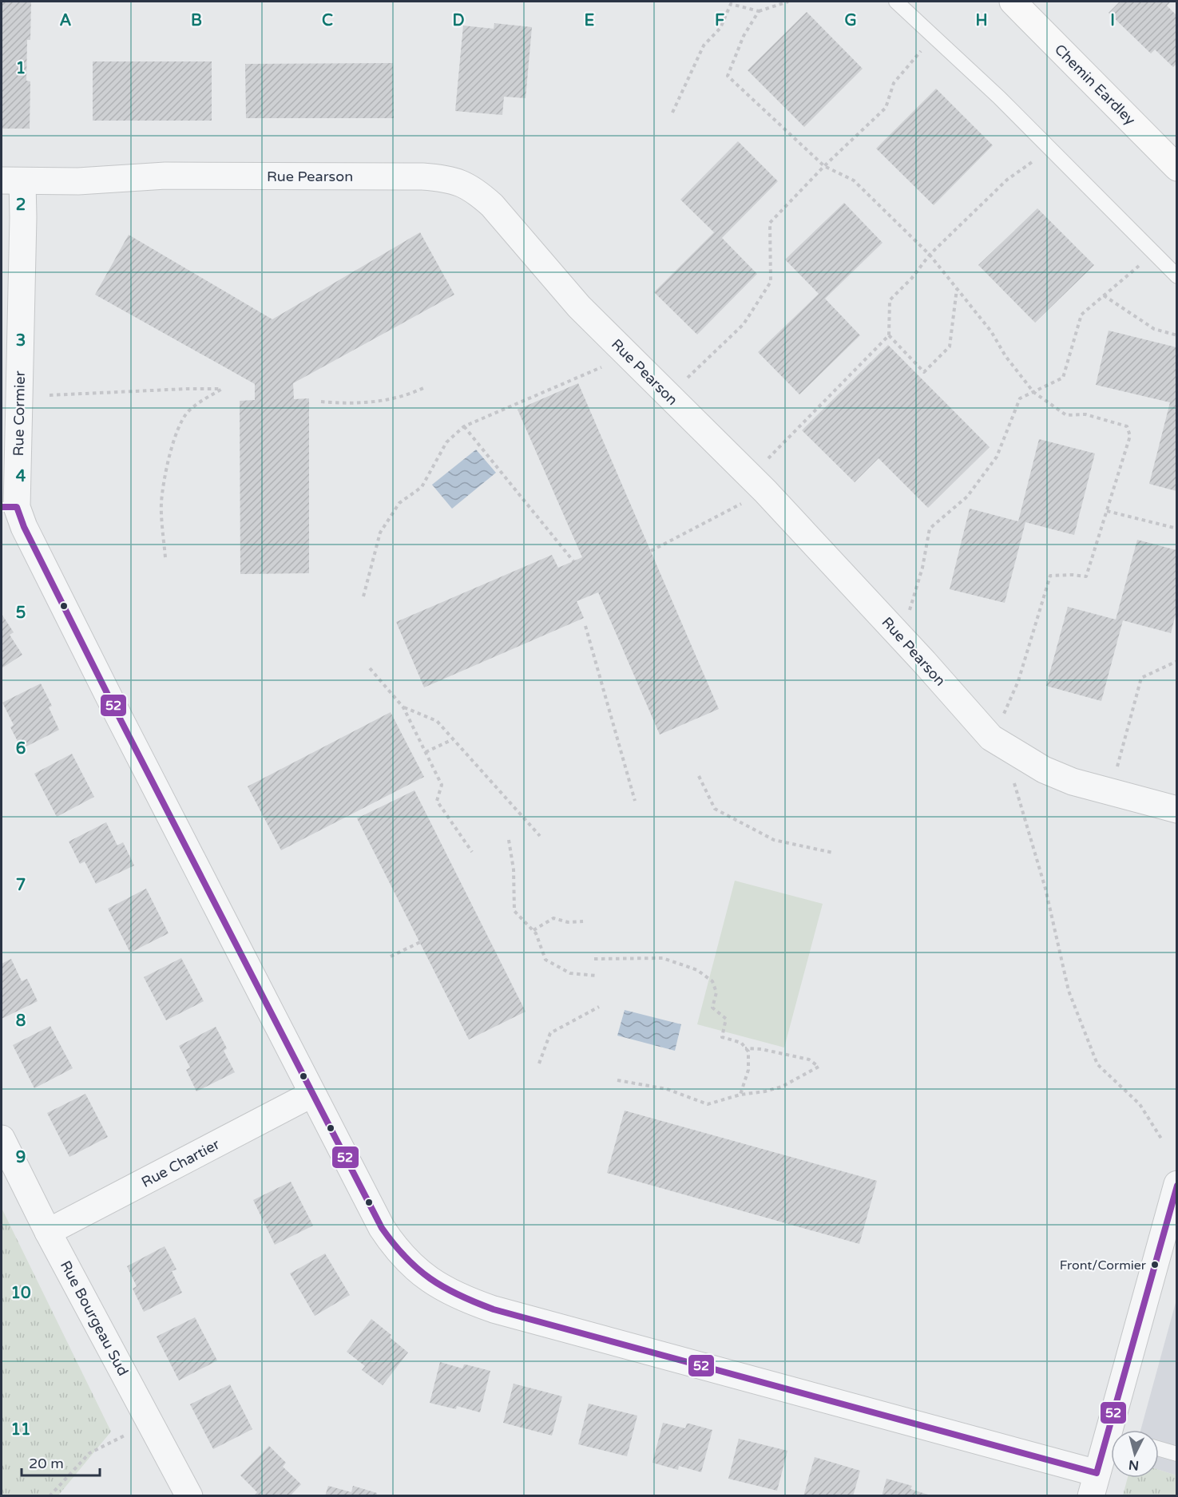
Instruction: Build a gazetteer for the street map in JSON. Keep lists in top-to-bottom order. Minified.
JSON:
{"streets":{"main road":["Chemin Eardley"],"street":["Rue Pearson","Rue Cormier","Rue Chartier","Rue Bourgeau Sud"]},"crossings":[["Rue Pearson","Rue Cormier"],["Rue Cormier","Rue Chartier"],["Rue Chartier","Rue Bourgeau Sud"]],"places":["Front/Cormier"],"lines":["transit line 52"],"scale_bar":"20 m","north":"bottom","grid":{"columns":["A","B","C","D","E","F","G","H","I"],"rows":["1","2","3","4","5","6","7","8","9","10","11"]}}
